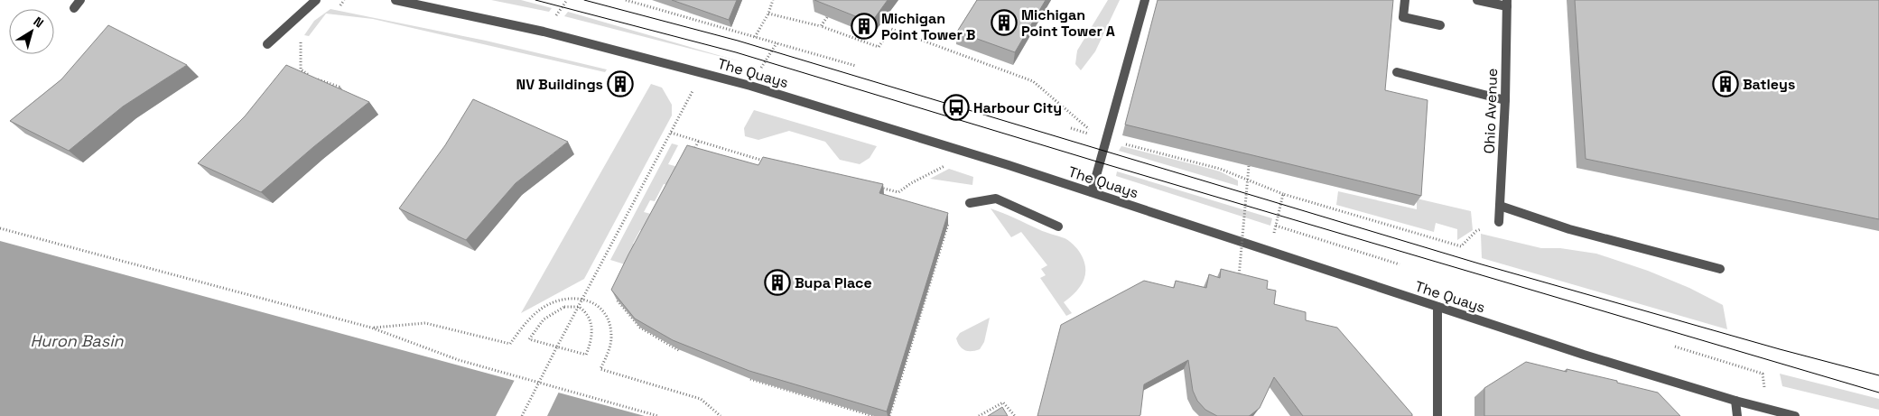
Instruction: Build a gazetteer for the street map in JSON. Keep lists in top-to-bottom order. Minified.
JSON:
{"streets":{"street":["The Quays","Ohio Avenue"]},"water":["Huron Basin"],"places":{"building":["Michigan Point Tower A","Michigan Point Tower B","NV Buildings","Batleys","Bupa Place"],"bus stop":["Harbour City"]},"north":"top right"}
